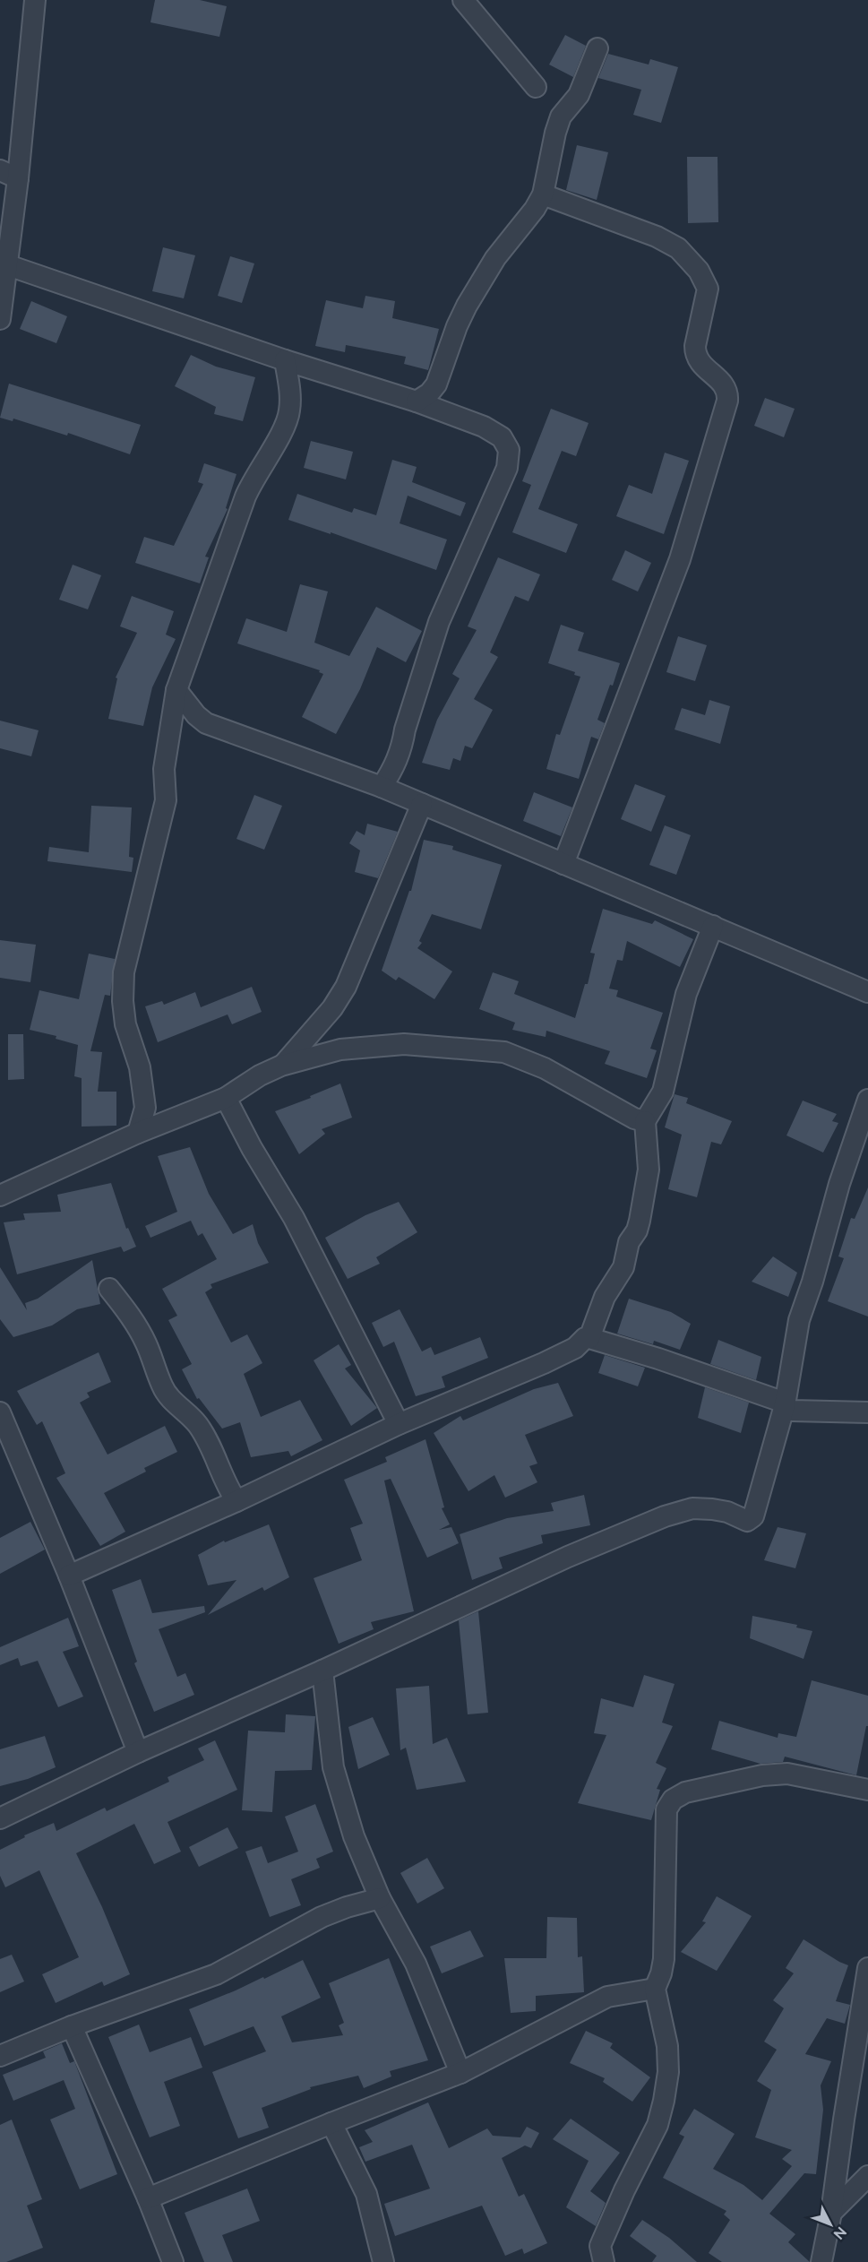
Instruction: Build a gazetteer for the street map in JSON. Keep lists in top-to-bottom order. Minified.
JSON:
{"north":"bottom right"}
